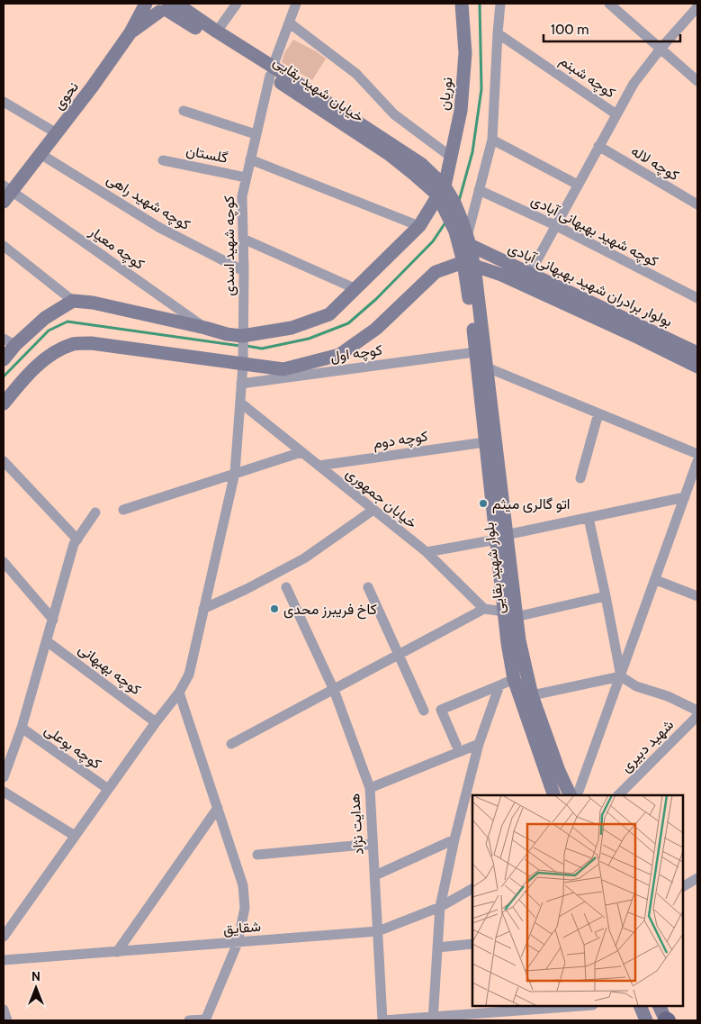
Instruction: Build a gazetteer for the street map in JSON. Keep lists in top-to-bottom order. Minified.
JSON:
{"streets":{"main road":["خیابان شهید بقایی","نوریان","نحوی","بولوار برادران شهید بهبهانی آبادی","بلوار شهید بقایی"],"street":["کوچه شبنم","گلستان","کوچه لاله","کوچه شهید راهی","کوچه شهید بهبهانی آبادی","کوچه شهید اسدی","کوچه معیار","کوچه اول","کوچه دوم","خیابان جمهوری","کوچه بهبهانی","شهید دبیری","کوچه بوعلی","هدایت نژاد","شقایق"]},"crossings":[["خیابان شهید بقایی","نوریان"],["خیابان شهید بقایی","کوچه شهید اسدی"],["خیابان شهید بقایی","بلوار شهید بقایی"],["نوریان","کوچه شهید اسدی"],["نوریان","کوچه معیار"],["نوریان","بلوار شهید بقایی"],["نحوی","کوچه شهید راهی"],["نحوی","کوچه معیار"],["گلستان","کوچه شهید اسدی"],["کوچه شهید راهی","کوچه شهید اسدی"],["کوچه شهید اسدی","کوچه اول"],["کوچه شهید اسدی","خیابان جمهوری"],["کوچه شهید اسدی","کوچه بهبهانی"],["کوچه شهید اسدی","کوچه بوعلی"],["بولوار برادران شهید بهبهانی آبادی","بلوار شهید بقایی"],["کوچه اول","بلوار شهید بقایی"],["کوچه دوم","خیابان جمهوری"],["کوچه دوم","بلوار شهید بقایی"],["هدایت نژاد","شقایق"]],"places":["اتو گالری میثم","کاخ فریبرز محدی"],"scale_bar":"100 m","north":"top"}
